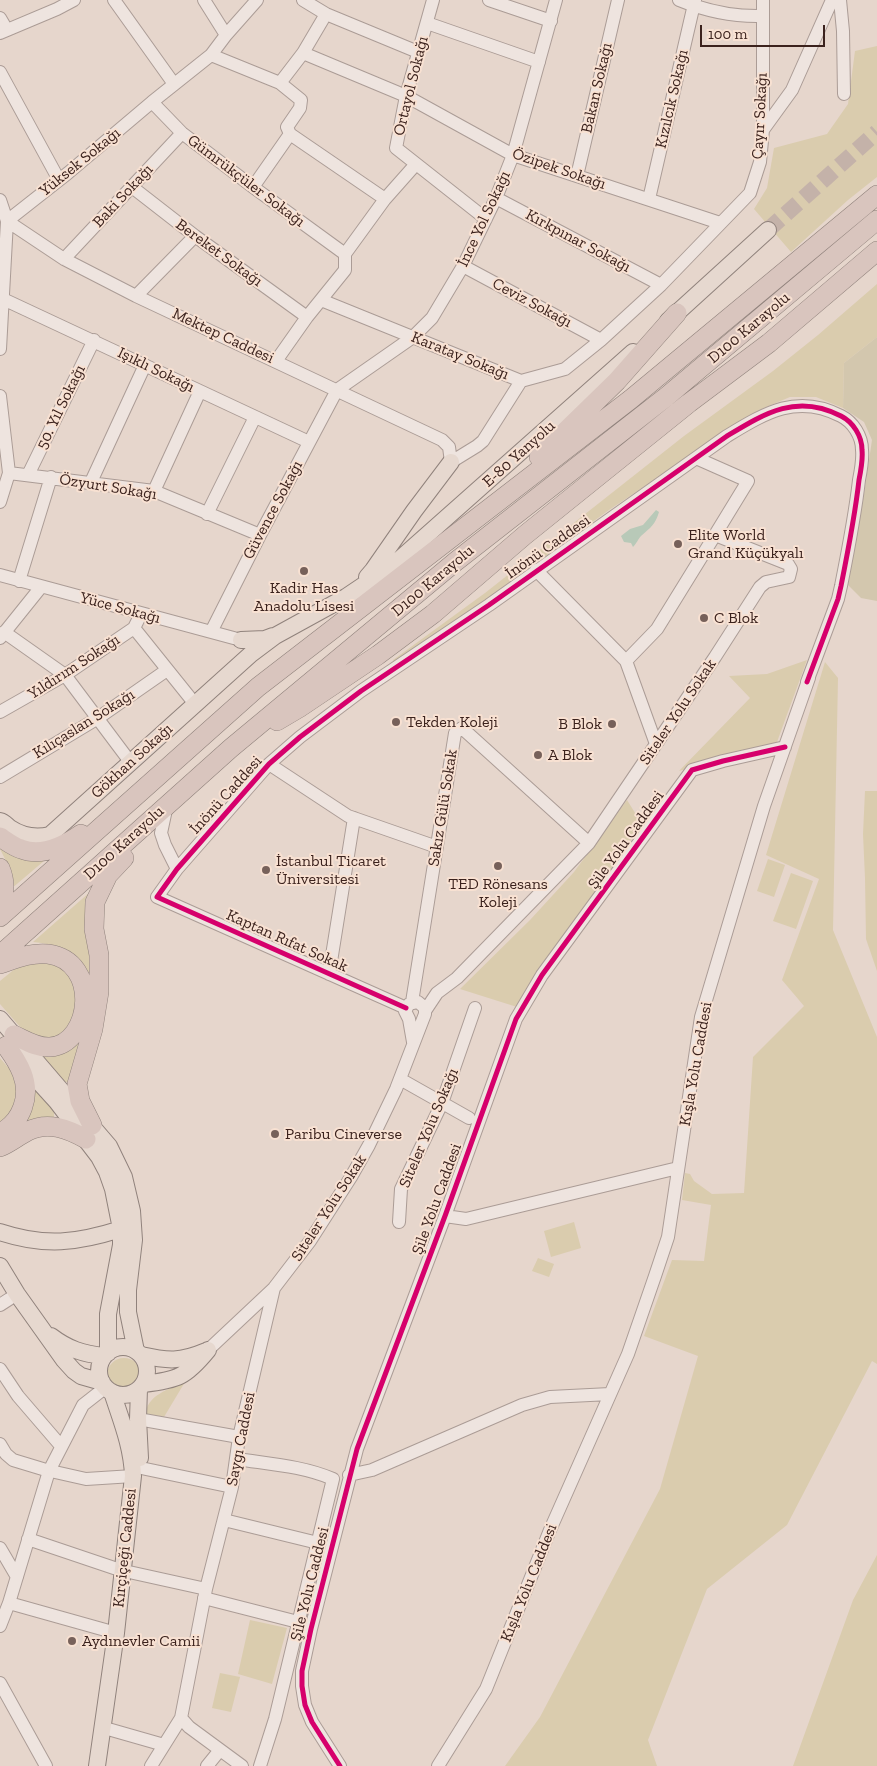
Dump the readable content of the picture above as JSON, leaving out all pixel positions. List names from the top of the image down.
{
  "streets": {
    "highway": ["D100 Karayolu"],
    "main road": ["E-80 Yanyolu", "Gökhan Sokağı", "Kırçiçeği Caddesi"],
    "street": [
      "Ortayol Sokağı",
      "Bakan Sokağı",
      "Kızılcık Sokağı",
      "Çayır Sokağı",
      "Yüksek Sokağı",
      "Özipek Sokağı",
      "Gümrükçüler Sokağı",
      "Baki Sokağı",
      "İnce Yol Sokağı",
      "Kırkpınar Sokağı",
      "Bereket Sokağı",
      "Ceviz Sokağı",
      "Mektep Caddesi",
      "Karatay Sokağı",
      "Işıklı Sokağı",
      "50. Yıl Sokağı",
      "Özyurt Sokağı",
      "Güvence Sokağı",
      "İnönü Caddesi",
      "Yüce Sokağı",
      "Yıldırım Sokağı",
      "Siteler Yolu Sokak",
      "Kılıçaslan Sokağı",
      "Sakız Gülü Sokak",
      "Şile Yolu Caddesi",
      "Kaptan Rıfat Sokak",
      "Kışla Yolu Caddesi",
      "Siteler Yolu Sokağı",
      "Saygı Caddesi"
    ]
  },
  "crossings": [
    ["Ortayol Sokağı", "Özipek Sokağı"],
    ["Ortayol Sokağı", "İnce Yol Sokağı"],
    ["Bakan Sokağı", "Özipek Sokağı"],
    ["Kızılcık Sokağı", "Özipek Sokağı"],
    ["Çayır Sokağı", "Özipek Sokağı"],
    ["Çayır Sokağı", "Kırkpınar Sokağı"],
    ["Çayır Sokağı", "Karatay Sokağı"],
    ["Yüksek Sokağı", "Gümrükçüler Sokağı"],
    ["Yüksek Sokağı", "Mektep Caddesi"],
    ["Özipek Sokağı", "İnce Yol Sokağı"],
    ["Gümrükçüler Sokağı", "Baki Sokağı"],
    ["Baki Sokağı", "Bereket Sokağı"],
    ["Baki Sokağı", "Mektep Caddesi"],
    ["İnce Yol Sokağı", "Kırkpınar Sokağı"],
    ["İnce Yol Sokağı", "Ceviz Sokağı"],
    ["İnce Yol Sokağı", "Mektep Caddesi"],
    ["İnce Yol Sokağı", "Karatay Sokağı"],
    ["İnce Yol Sokağı", "Güvence Sokağı"],
    ["Kırkpınar Sokağı", "Karatay Sokağı"],
    ["Ceviz Sokağı", "Karatay Sokağı"],
    ["Mektep Caddesi", "Güvence Sokağı"],
    ["Işıklı Sokağı", "50. Yıl Sokağı"],
    ["Işıklı Sokağı", "Güvence Sokağı"],
    ["50. Yıl Sokağı", "Özyurt Sokağı"],
    ["E-80 Yanyolu", "Gökhan Sokağı"],
    ["Özyurt Sokağı", "Güvence Sokağı"],
    ["Güvence Sokağı", "Yüce Sokağı"],
    ["İnönü Caddesi", "Kaptan Rıfat Sokak"],
    ["İnönü Caddesi", "Kışla Yolu Caddesi"],
    ["Yüce Sokağı", "Yıldırım Sokağı"],
    ["Siteler Yolu Sokak", "Sakız Gülü Sokak"],
    ["Siteler Yolu Sokak", "Kaptan Rıfat Sokak"],
    ["Siteler Yolu Sokak", "Saygı Caddesi"],
    ["Sakız Gülü Sokak", "Kaptan Rıfat Sokak"],
    ["Şile Yolu Caddesi", "Kışla Yolu Caddesi"]
  ],
  "places": [
    "Elite World Grand Küçükyalı",
    "Kadir Has Anadolu Lisesi",
    "C Blok",
    "Tekden Koleji",
    "B Blok",
    "A Blok",
    "TED Rönesans Koleji",
    "İstanbul Ticaret Üniversitesi",
    "Paribu Cineverse",
    "Aydınevler Camii"
  ],
  "scale_bar": "100 m"
}
